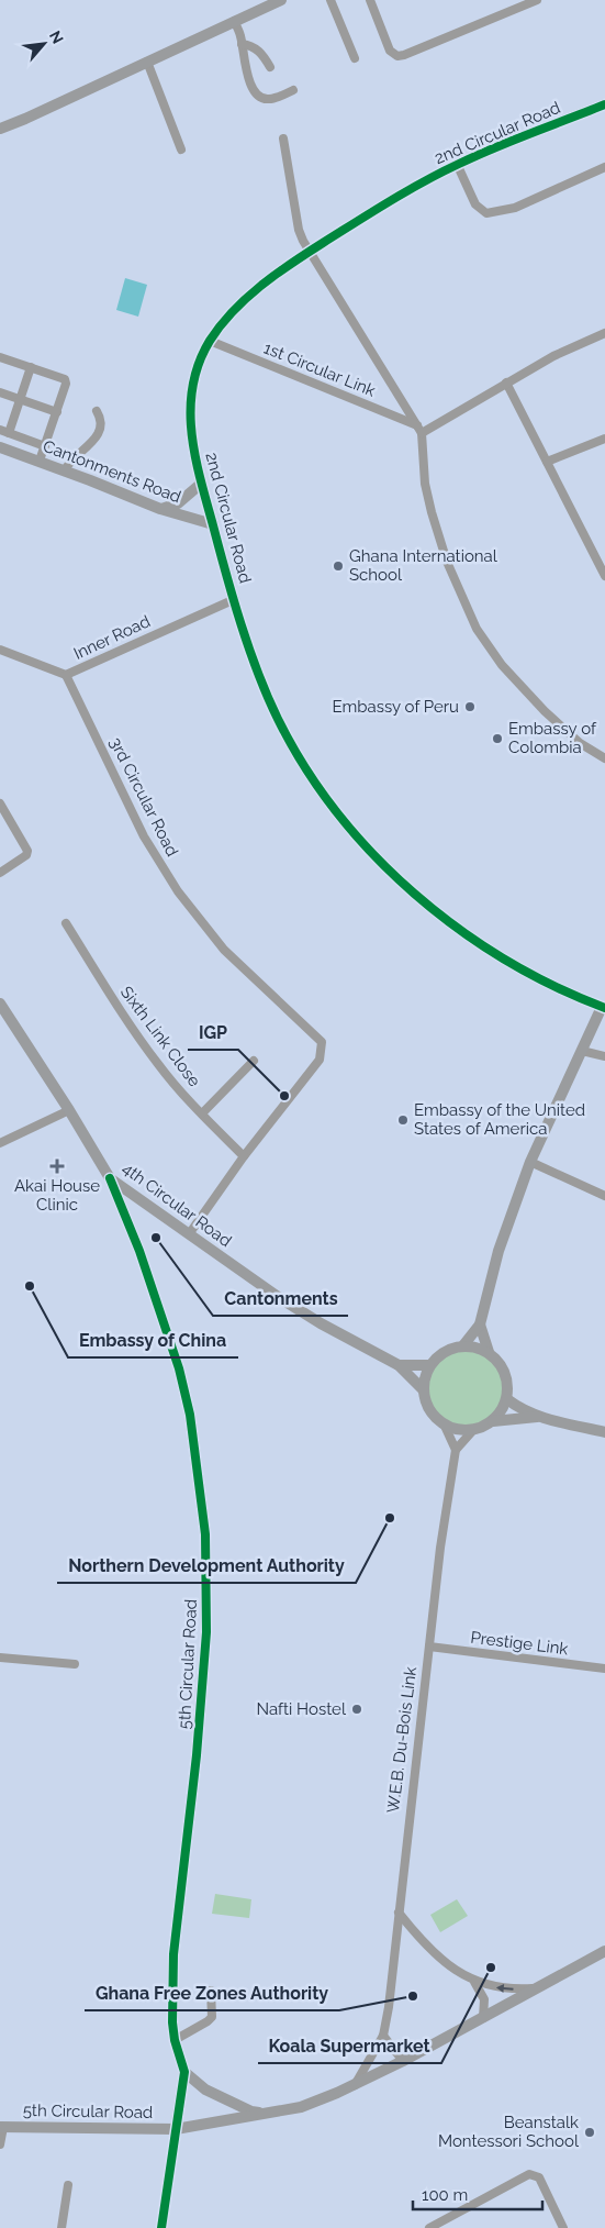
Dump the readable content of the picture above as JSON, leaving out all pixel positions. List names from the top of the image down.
{
  "streets": {
    "street": [
      "2nd Circular Road",
      "1st Circular Link",
      "Cantonments Road",
      "Inner Road",
      "3rd Circular Road",
      "Sixth Link Close",
      "4th Circular Road",
      "Prestige Link",
      "5th Circular Road",
      "W.E.B. Du-Bois Link"
    ]
  },
  "crossings": [
    ["2nd Circular Road", "1st Circular Link"],
    ["2nd Circular Road", "Cantonments Road"],
    ["2nd Circular Road", "Inner Road"],
    ["Inner Road", "3rd Circular Road"],
    ["3rd Circular Road", "Sixth Link Close"],
    ["4th Circular Road", "5th Circular Road"],
    ["Prestige Link", "W.E.B. Du-Bois Link"],
    ["5th Circular Road", "W.E.B. Du-Bois Link"]
  ],
  "places": {
    "other": [
      "Ghana International School",
      "Embassy of Peru",
      "Embassy of Colombia",
      "IGP",
      "Embassy of the United States of America",
      "Cantonments",
      "Embassy of China",
      "Northern Development Authority",
      "Nafti Hostel",
      "Koala Supermarket",
      "Ghana Free Zones Authority",
      "Beanstalk Montessori School"
    ],
    "health": ["Akai House Clinic"]
  },
  "scale_bar": "100 m",
  "north": "top right"
}
